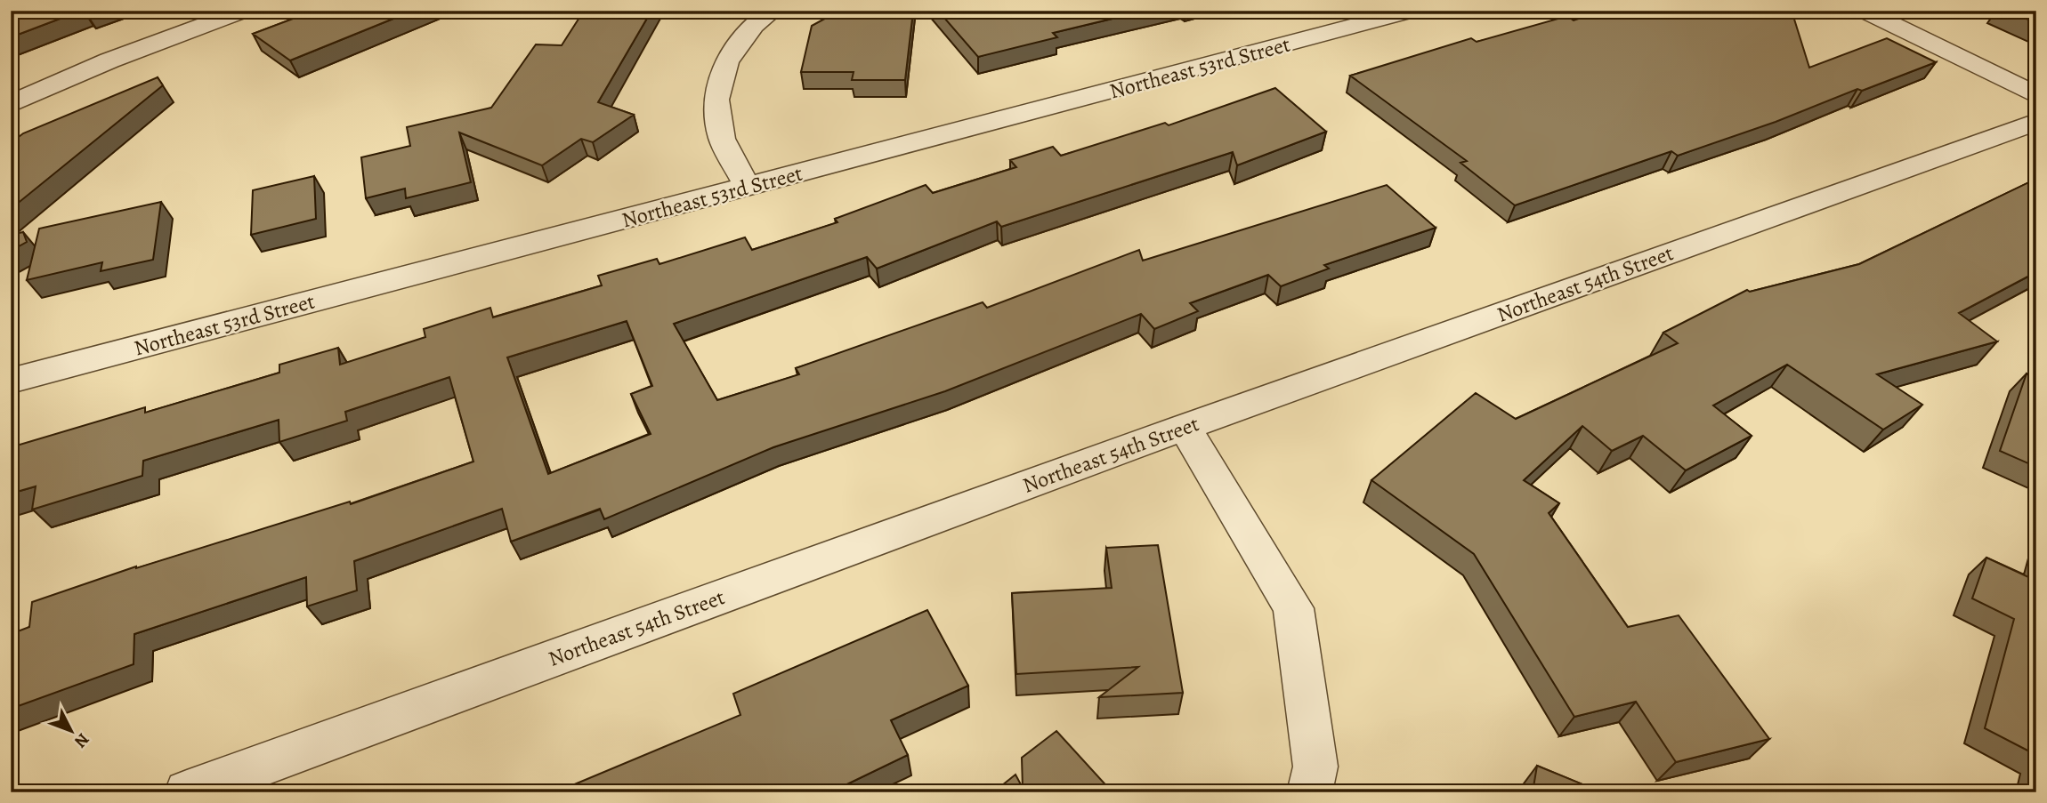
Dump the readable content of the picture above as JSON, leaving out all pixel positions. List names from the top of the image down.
{
  "streets": {
    "street": ["Northeast 53rd Street", "Northeast 54th Street"]
  },
  "north": "bottom right"
}
